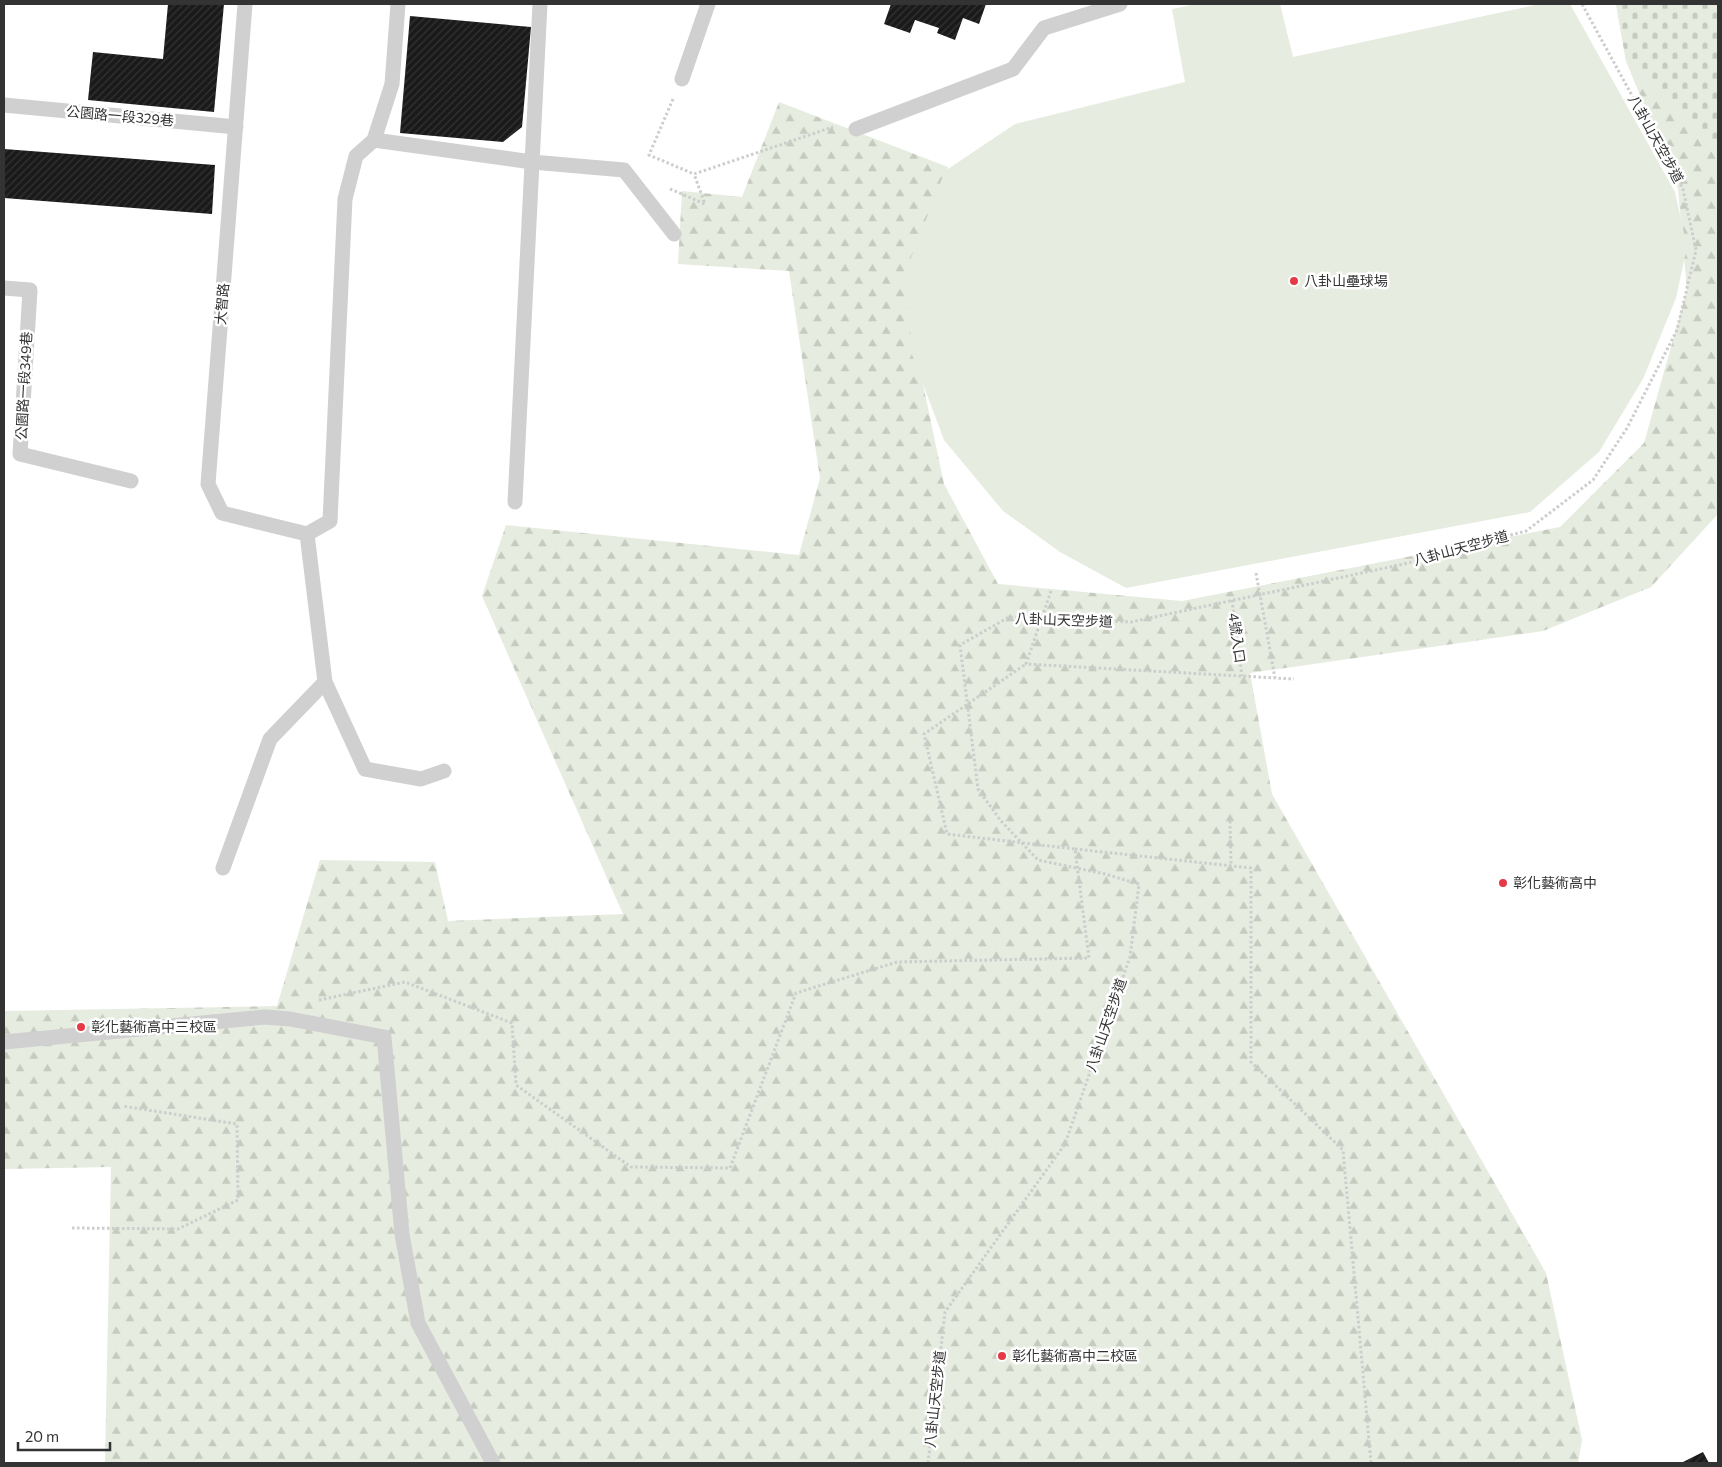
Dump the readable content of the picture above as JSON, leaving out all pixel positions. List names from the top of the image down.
{
  "streets": {
    "lane": ["公園路一段329巷", "大智路", "公園路一段349巷"],
    "path": ["八卦山天空步道", "4號入口"]
  },
  "crossings": [
    ["公園路一段329巷", "大智路"],
    ["八卦山天空步道", "4號入口"]
  ],
  "places": [
    "八卦山壘球場",
    "彰化藝術高中",
    "彰化藝術高中三校區",
    "彰化藝術高中二校區"
  ],
  "scale_bar": "20 m"
}
